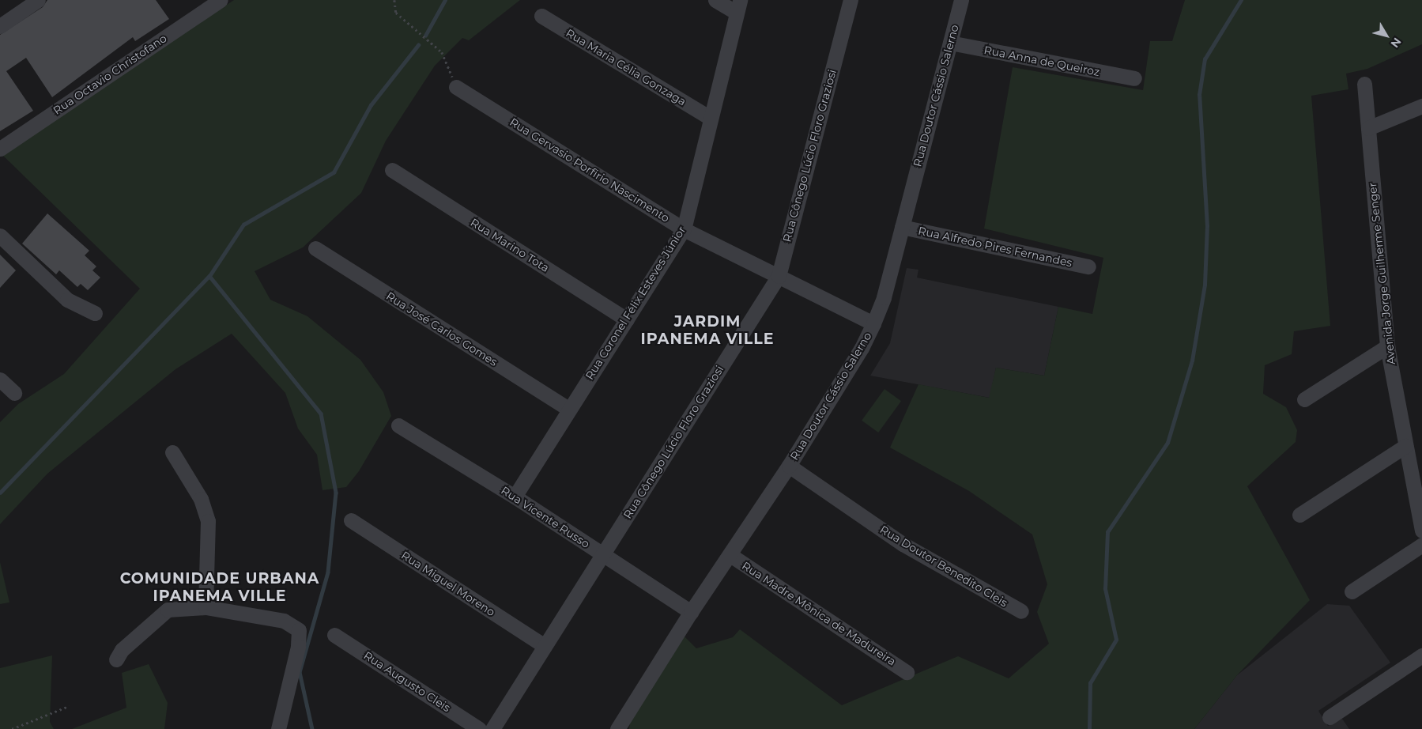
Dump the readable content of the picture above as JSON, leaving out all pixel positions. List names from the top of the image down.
{
  "streets": {
    "street": [
      "Rua Anna de Queiroz",
      "Rua Maria Célia Gonzaga",
      "Rua Octavio Christofano",
      "Rua Doutor Cássio Salerno",
      "Rua Cônego Lúcio Floro Graziosi",
      "Rua Gervasio Porfirio Nascimento",
      "Rua Marino Tota",
      "Rua Alfredo Pires Fernandes",
      "Avenida Jorge Guilherme Senger",
      "Rua Coronel Félix Esteves Júnior",
      "Rua José Carlos Gomes",
      "Rua Vicente Russo",
      "Rua Doutor Benedito Cleis",
      "Rua Miguel Moreno",
      "Rua Madre Mônica de Madureira",
      "Rua Augusto Cleis"
    ]
  },
  "crossings": [
    ["Rua Anna de Queiroz", "Rua Doutor Cássio Salerno"],
    ["Rua Maria Célia Gonzaga", "Rua Coronel Félix Esteves Júnior"],
    ["Rua Doutor Cássio Salerno", "Rua Gervasio Porfirio Nascimento"],
    ["Rua Doutor Cássio Salerno", "Rua Alfredo Pires Fernandes"],
    ["Rua Doutor Cássio Salerno", "Rua Vicente Russo"],
    ["Rua Doutor Cássio Salerno", "Rua Doutor Benedito Cleis"],
    ["Rua Doutor Cássio Salerno", "Rua Madre Mônica de Madureira"],
    ["Rua Cônego Lúcio Floro Graziosi", "Rua Gervasio Porfirio Nascimento"],
    ["Rua Cônego Lúcio Floro Graziosi", "Rua Vicente Russo"],
    ["Rua Cônego Lúcio Floro Graziosi", "Rua Miguel Moreno"],
    ["Rua Gervasio Porfirio Nascimento", "Rua Coronel Félix Esteves Júnior"],
    ["Rua Marino Tota", "Rua Coronel Félix Esteves Júnior"],
    ["Rua Coronel Félix Esteves Júnior", "Rua José Carlos Gomes"],
    ["Rua Coronel Félix Esteves Júnior", "Rua Vicente Russo"]
  ],
  "districts": ["JARDIM IPANEMA VILLE", "COMUNIDADE URBANA IPANEMA VILLE"],
  "north": "bottom right"
}
